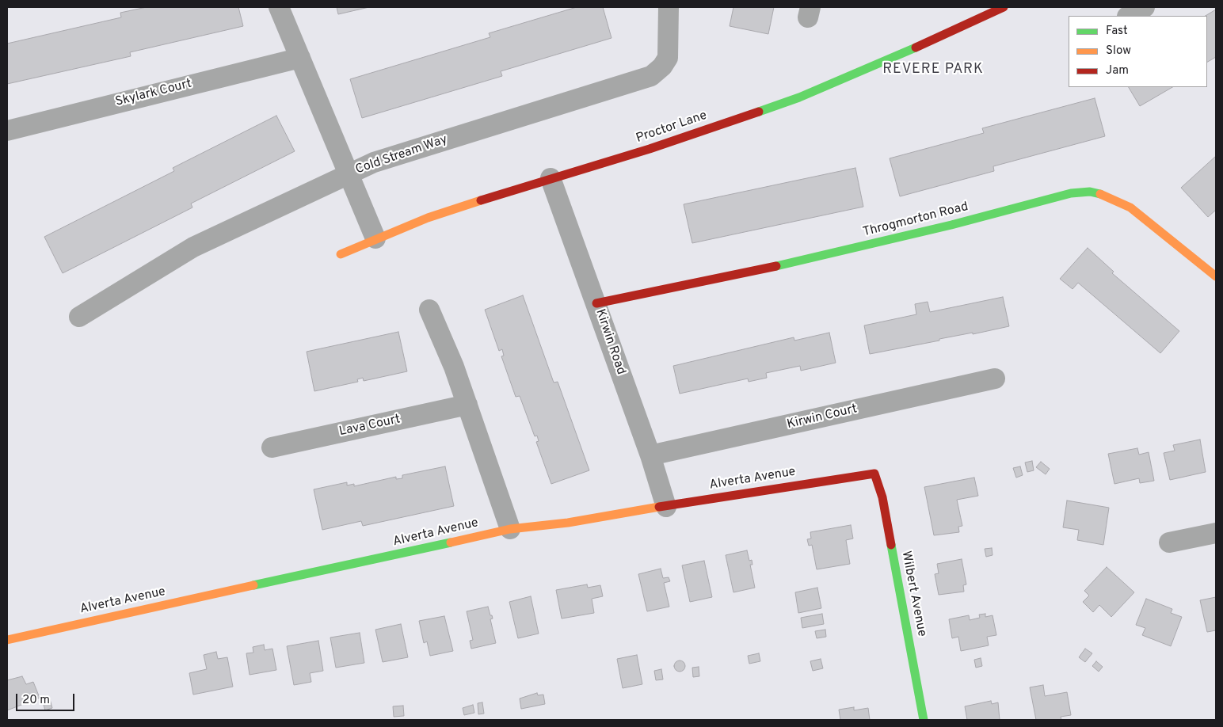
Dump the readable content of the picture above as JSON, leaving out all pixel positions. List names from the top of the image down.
{
  "streets": {
    "street": [
      "Skylark Court",
      "Proctor Lane",
      "Cold Stream Way",
      "Throgmorton Road",
      "Kirwin Road",
      "Kirwin Court",
      "Lava Court",
      "Alverta Avenue",
      "Wilbert Avenue"
    ]
  },
  "crossings": [
    ["Proctor Lane", "Kirwin Road"],
    ["Throgmorton Road", "Kirwin Road"],
    ["Kirwin Road", "Kirwin Court"],
    ["Kirwin Road", "Alverta Avenue"],
    ["Alverta Avenue", "Wilbert Avenue"]
  ],
  "districts": ["REVERE PARK"],
  "legend": ["Fast", "Slow", "Jam"],
  "scale_bar": "20 m"
}
